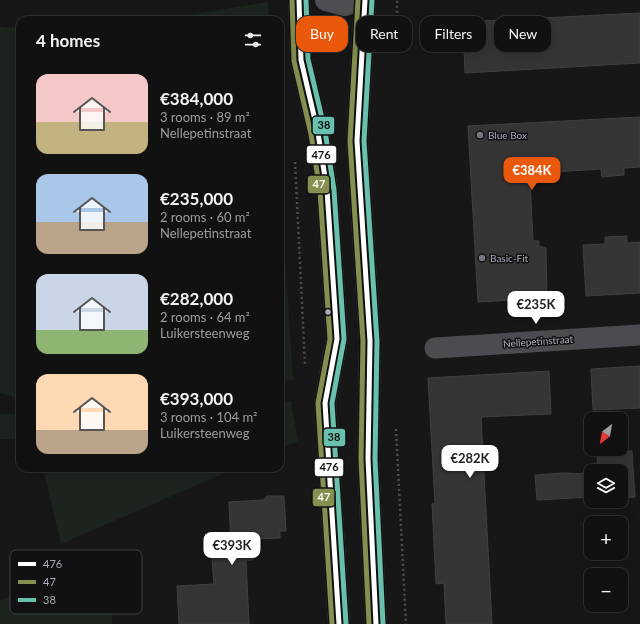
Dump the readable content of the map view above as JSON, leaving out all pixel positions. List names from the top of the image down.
{
  "streets": {
    "street": ["Nellepetinstraat"]
  },
  "places": ["Blue Box", "Basic-Fit"],
  "lines": ["transit line 476", "transit line 47", "transit line 38"],
  "legend": ["476", "47", "38"],
  "north": "bottom left",
  "page": {
    "chip": [
      "Buy",
      "Rent",
      "Filters",
      "New"
    ],
    "heading": "4 homes",
    "list": [
      {
        "name": "€384,000",
        "note": "3 rooms · 89 m² · Nellepetinstraat"
      },
      {
        "name": "€235,000",
        "note": "2 rooms · 60 m² · Nellepetinstraat"
      },
      {
        "name": "€282,000",
        "note": "2 rooms · 64 m² · Luikersteenweg"
      },
      {
        "name": "€393,000",
        "note": "3 rooms · 104 m² · Luikersteenweg"
      }
    ],
    "price": [
      "€384K",
      "€235K",
      "€282K",
      "€393K"
    ],
    "map_buttons": ["+", "−"]
  }
}
